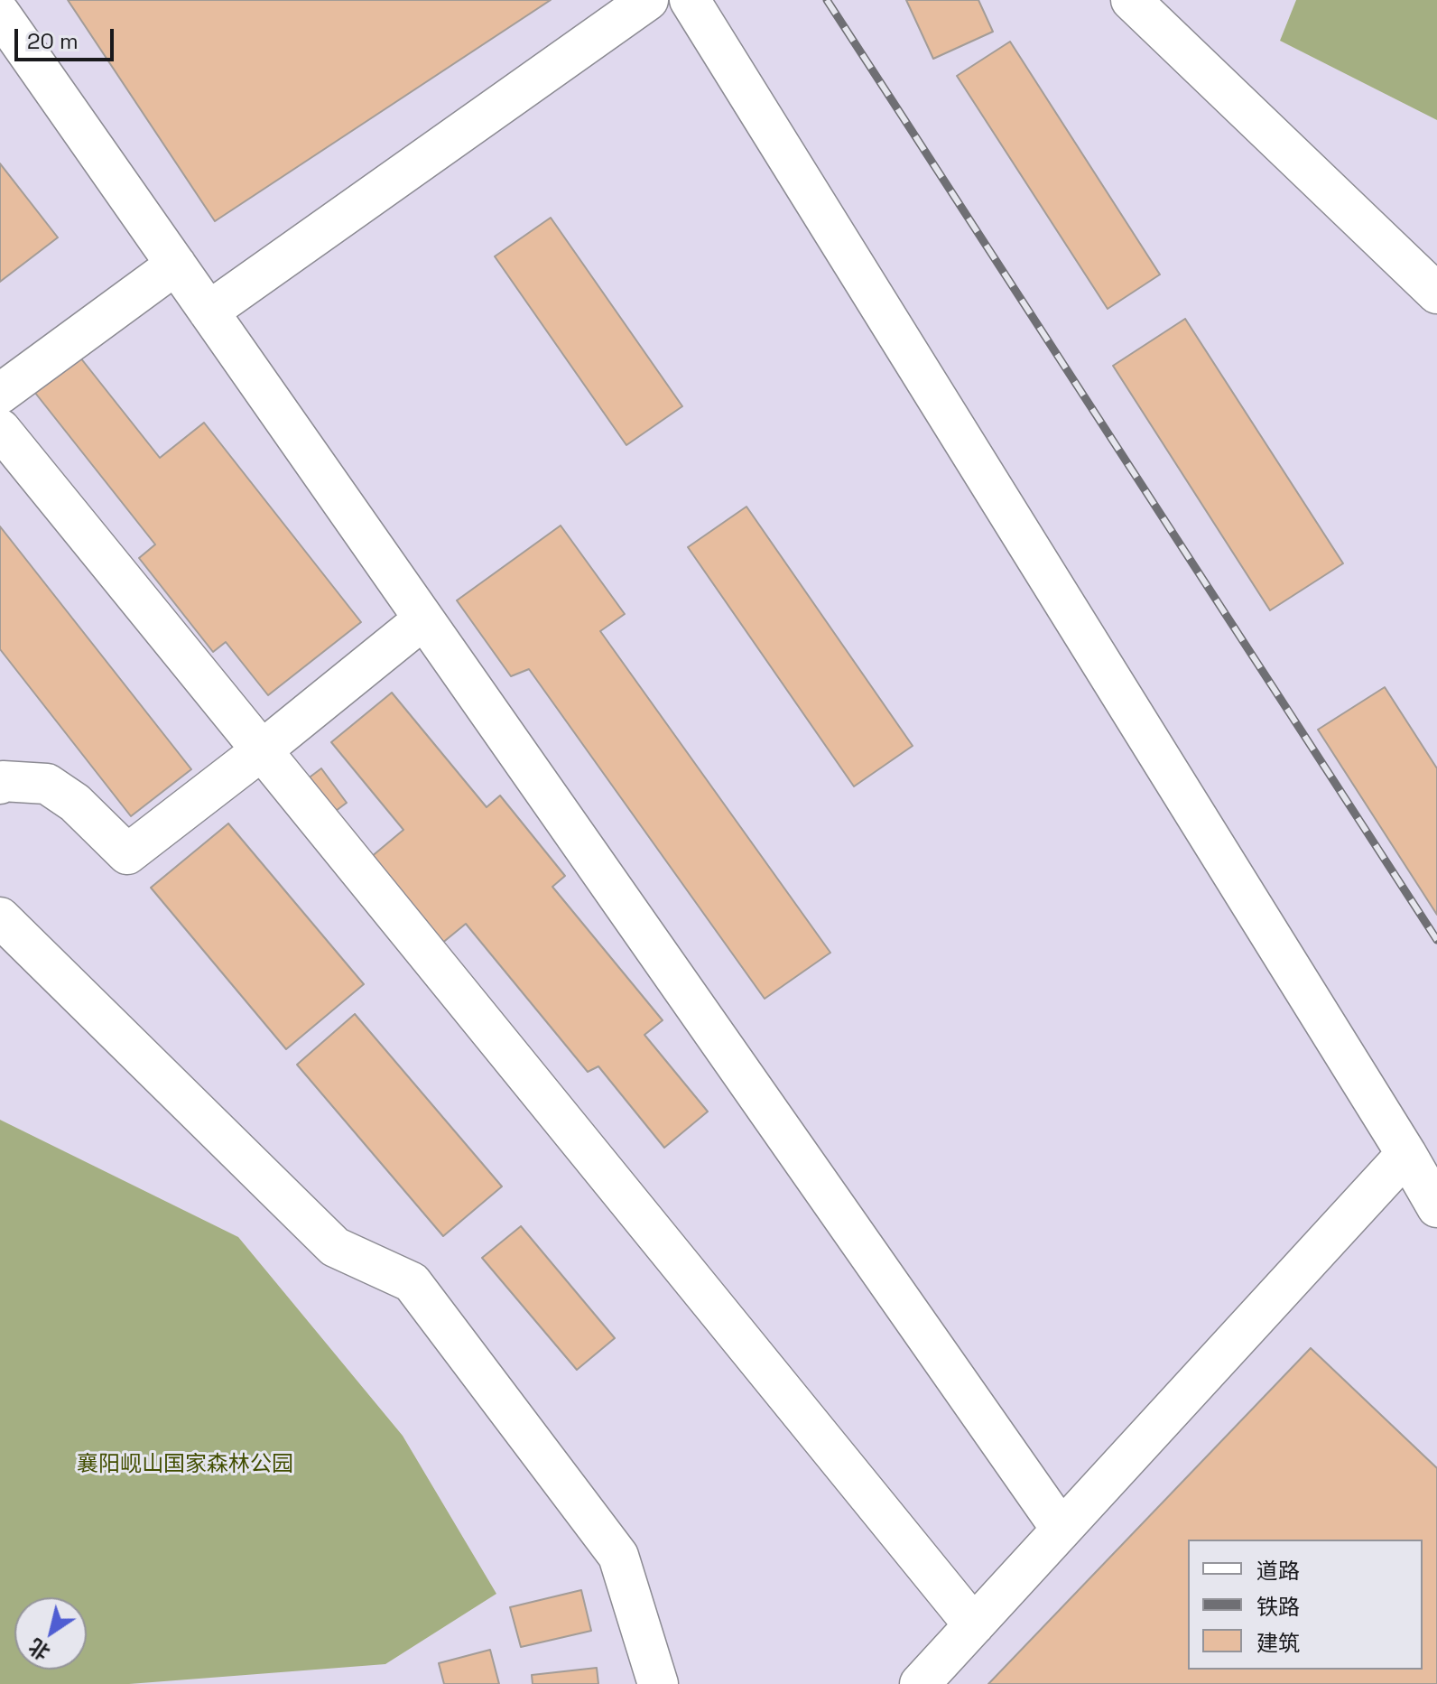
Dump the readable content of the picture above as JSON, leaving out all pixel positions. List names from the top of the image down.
{
  "parks": ["襄阳岘山国家森林公园"],
  "legend": ["道路", "铁路", "建筑"],
  "scale_bar": "20 m",
  "north": "bottom left"
}
